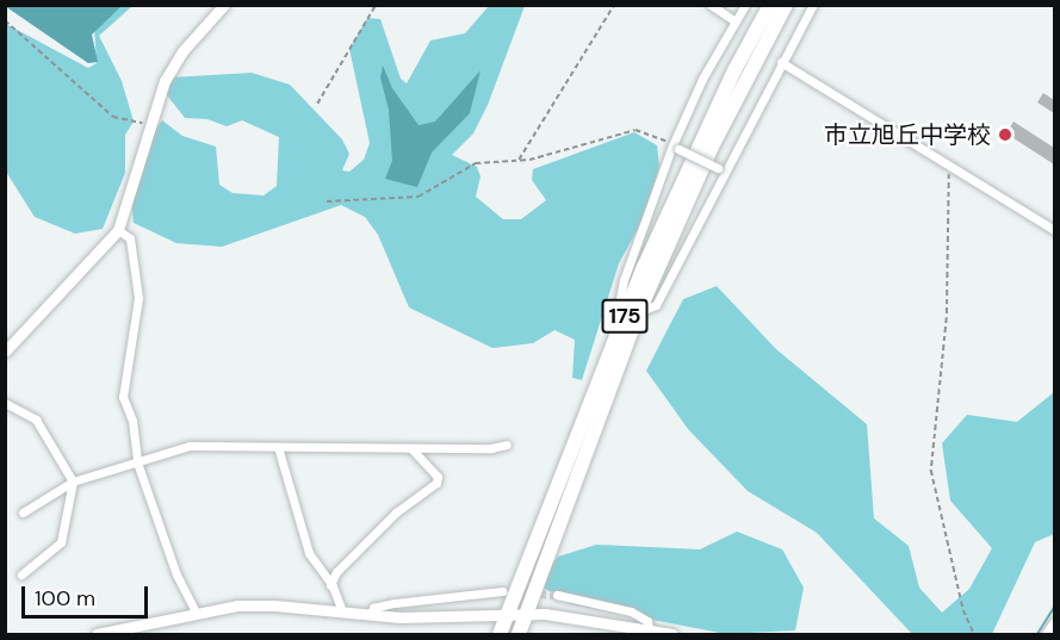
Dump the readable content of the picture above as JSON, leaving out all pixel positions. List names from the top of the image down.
{
  "streets": {
    "highway": ["175"]
  },
  "places": ["市立旭丘中学校"],
  "scale_bar": "100 m"
}
